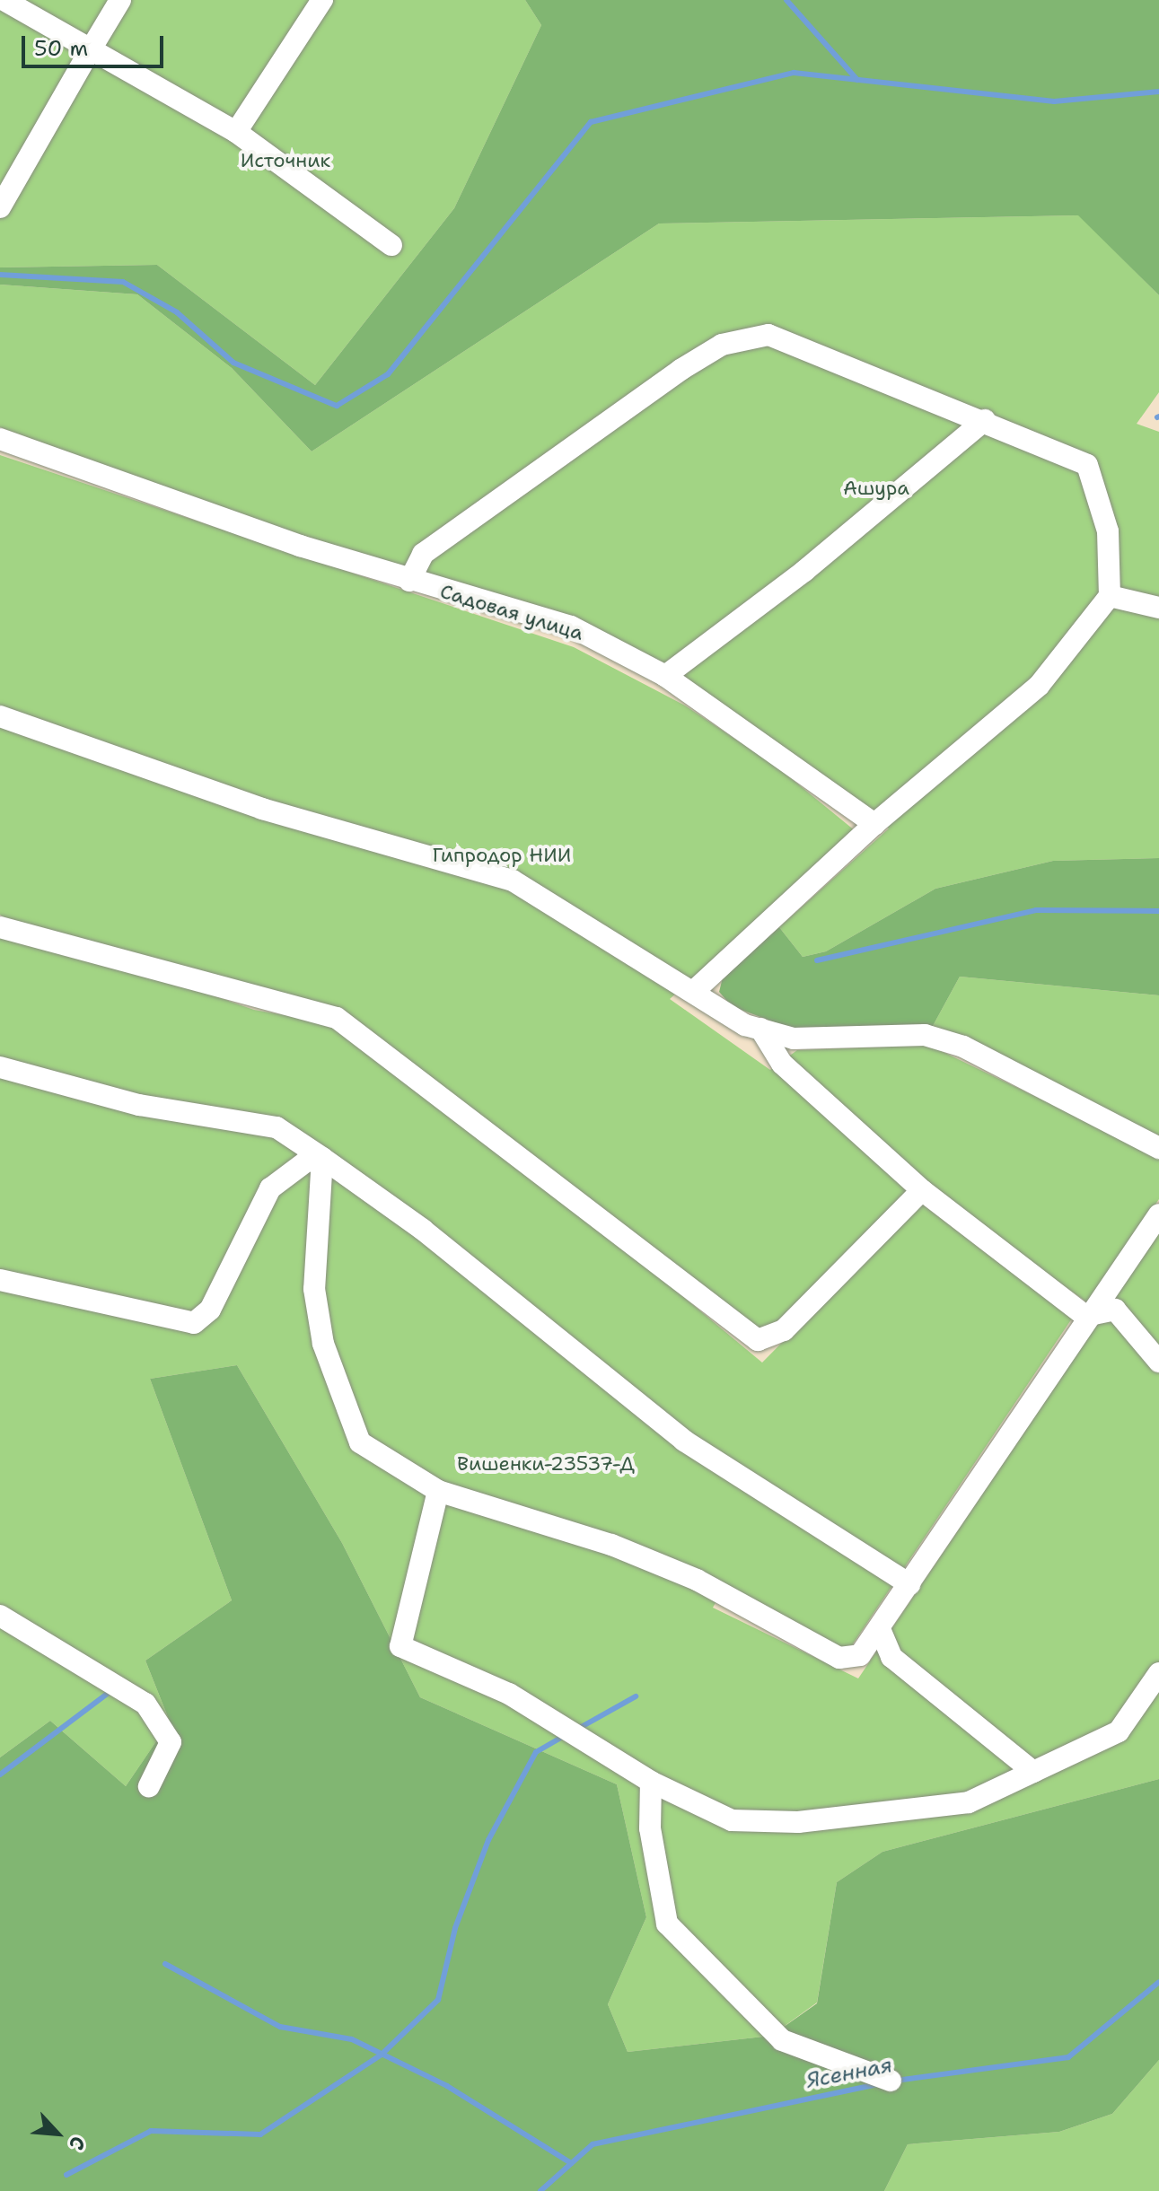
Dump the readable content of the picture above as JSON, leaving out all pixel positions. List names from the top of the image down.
{
  "streets": {
    "street": ["Садовая улица"]
  },
  "water": ["Ясенная"],
  "parks": [
    "Источник",
    "Ашура",
    "Гипродор НИИ",
    "Вишенки-23537-Д"
  ],
  "scale_bar": "50 m",
  "north": "bottom right"
}
